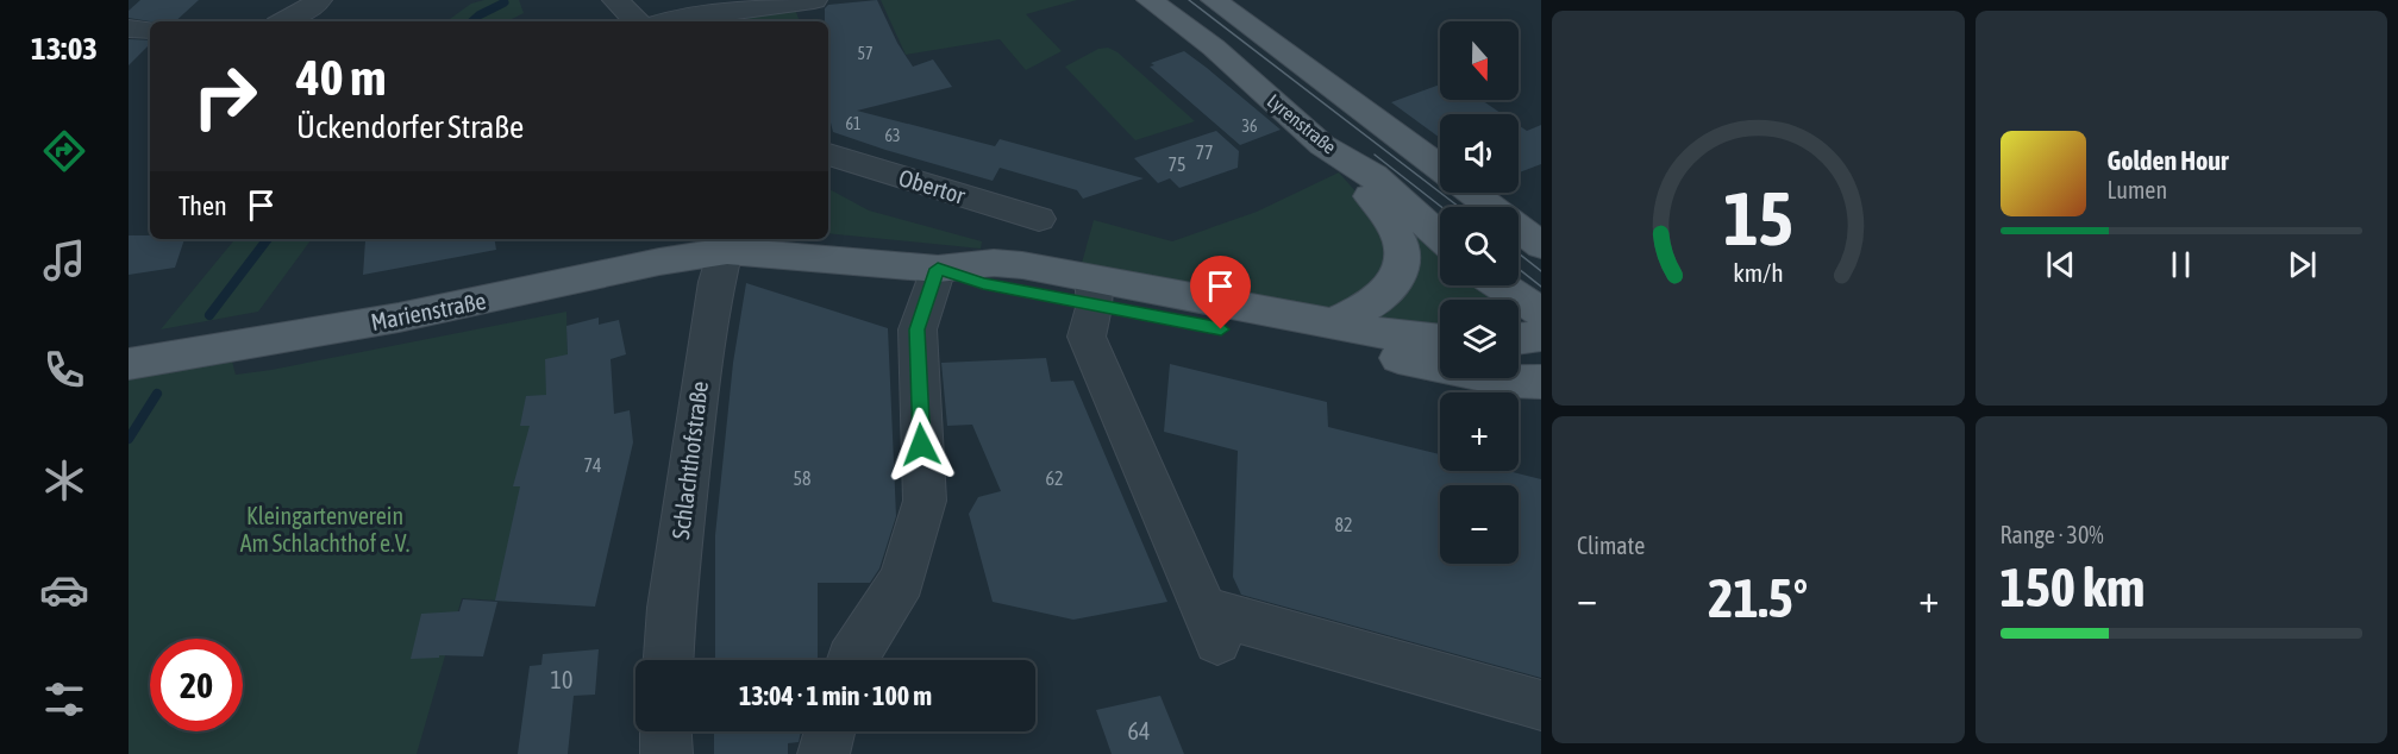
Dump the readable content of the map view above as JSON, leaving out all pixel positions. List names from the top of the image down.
{
  "streets": {
    "main road": ["Lyrenstraße", "Marienstraße"],
    "street": ["Obertor", "Schlachthofstraße"]
  },
  "crossings": [
    ["Marienstraße", "Schlachthofstraße"]
  ],
  "parks": ["Kleingartenverein Am Schlachthof e.V."],
  "house_numbers": [
    "57",
    "61",
    "36",
    "63",
    "77",
    "75",
    "74",
    "58",
    "62",
    "82",
    "10",
    "64"
  ],
  "north": "bottom",
  "page": {
    "tabs": "13:03",
    "map_buttons": ["+", "−"],
    "turn": ["40 m", "Ückendorfer Straße"],
    "song": ["Golden Hour", "Lumen"],
    "then": "Then",
    "tile": [
      "Climate",
      ["Range · 30%", "150 km"]
    ],
    "heat": ["−", "21.5°", "+"],
    "limit": "20",
    "trip": "13:04 · 1 min · 100 m",
    "gauge": ["15", "km/h"]
  }
}
